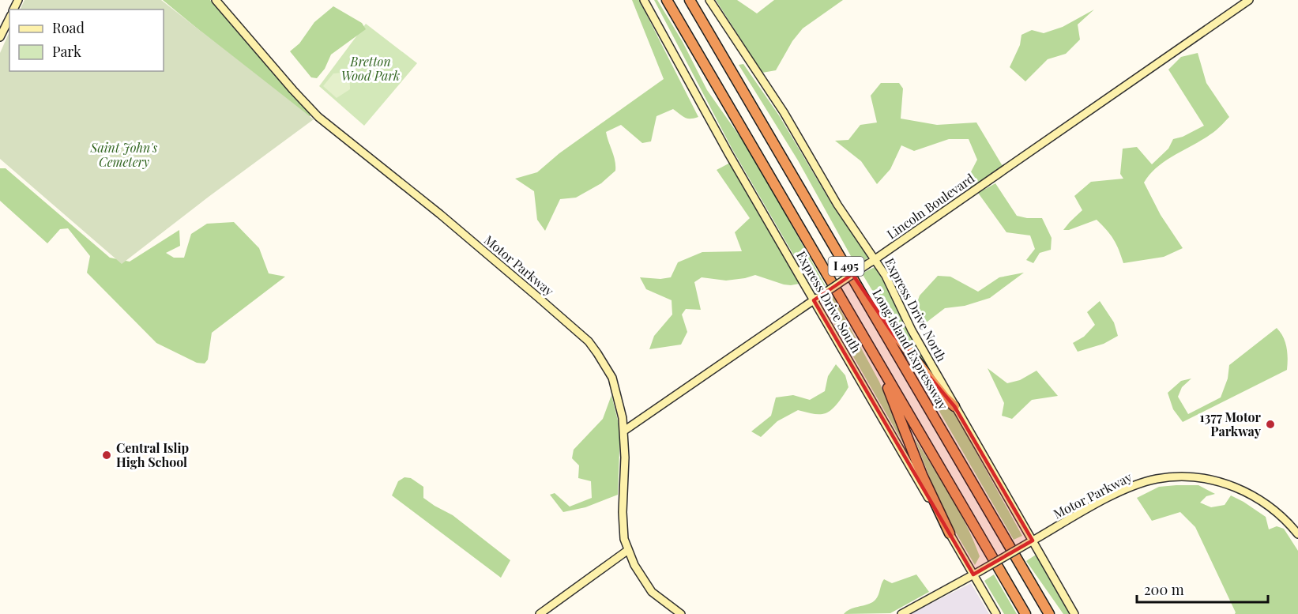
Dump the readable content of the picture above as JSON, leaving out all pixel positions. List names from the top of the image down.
{
  "streets": {
    "highway": ["I 495", "Long Island Expressway"],
    "main road": [
      "Lincoln Boulevard",
      "Motor Parkway",
      "Express Drive South",
      "Express Drive North"
    ]
  },
  "crossings": [
    ["Lincoln Boulevard", "Motor Parkway"],
    ["Lincoln Boulevard", "Express Drive South"],
    ["Lincoln Boulevard", "Express Drive North"],
    ["Motor Parkway", "Express Drive South"],
    ["Motor Parkway", "Express Drive North"]
  ],
  "parks": ["Bretton Wood Park", "Saint John's Cemetery"],
  "places": ["1377 Motor Parkway", "Central Islip High School"],
  "legend": ["Road", "Park"],
  "scale_bar": "200 m"
}
